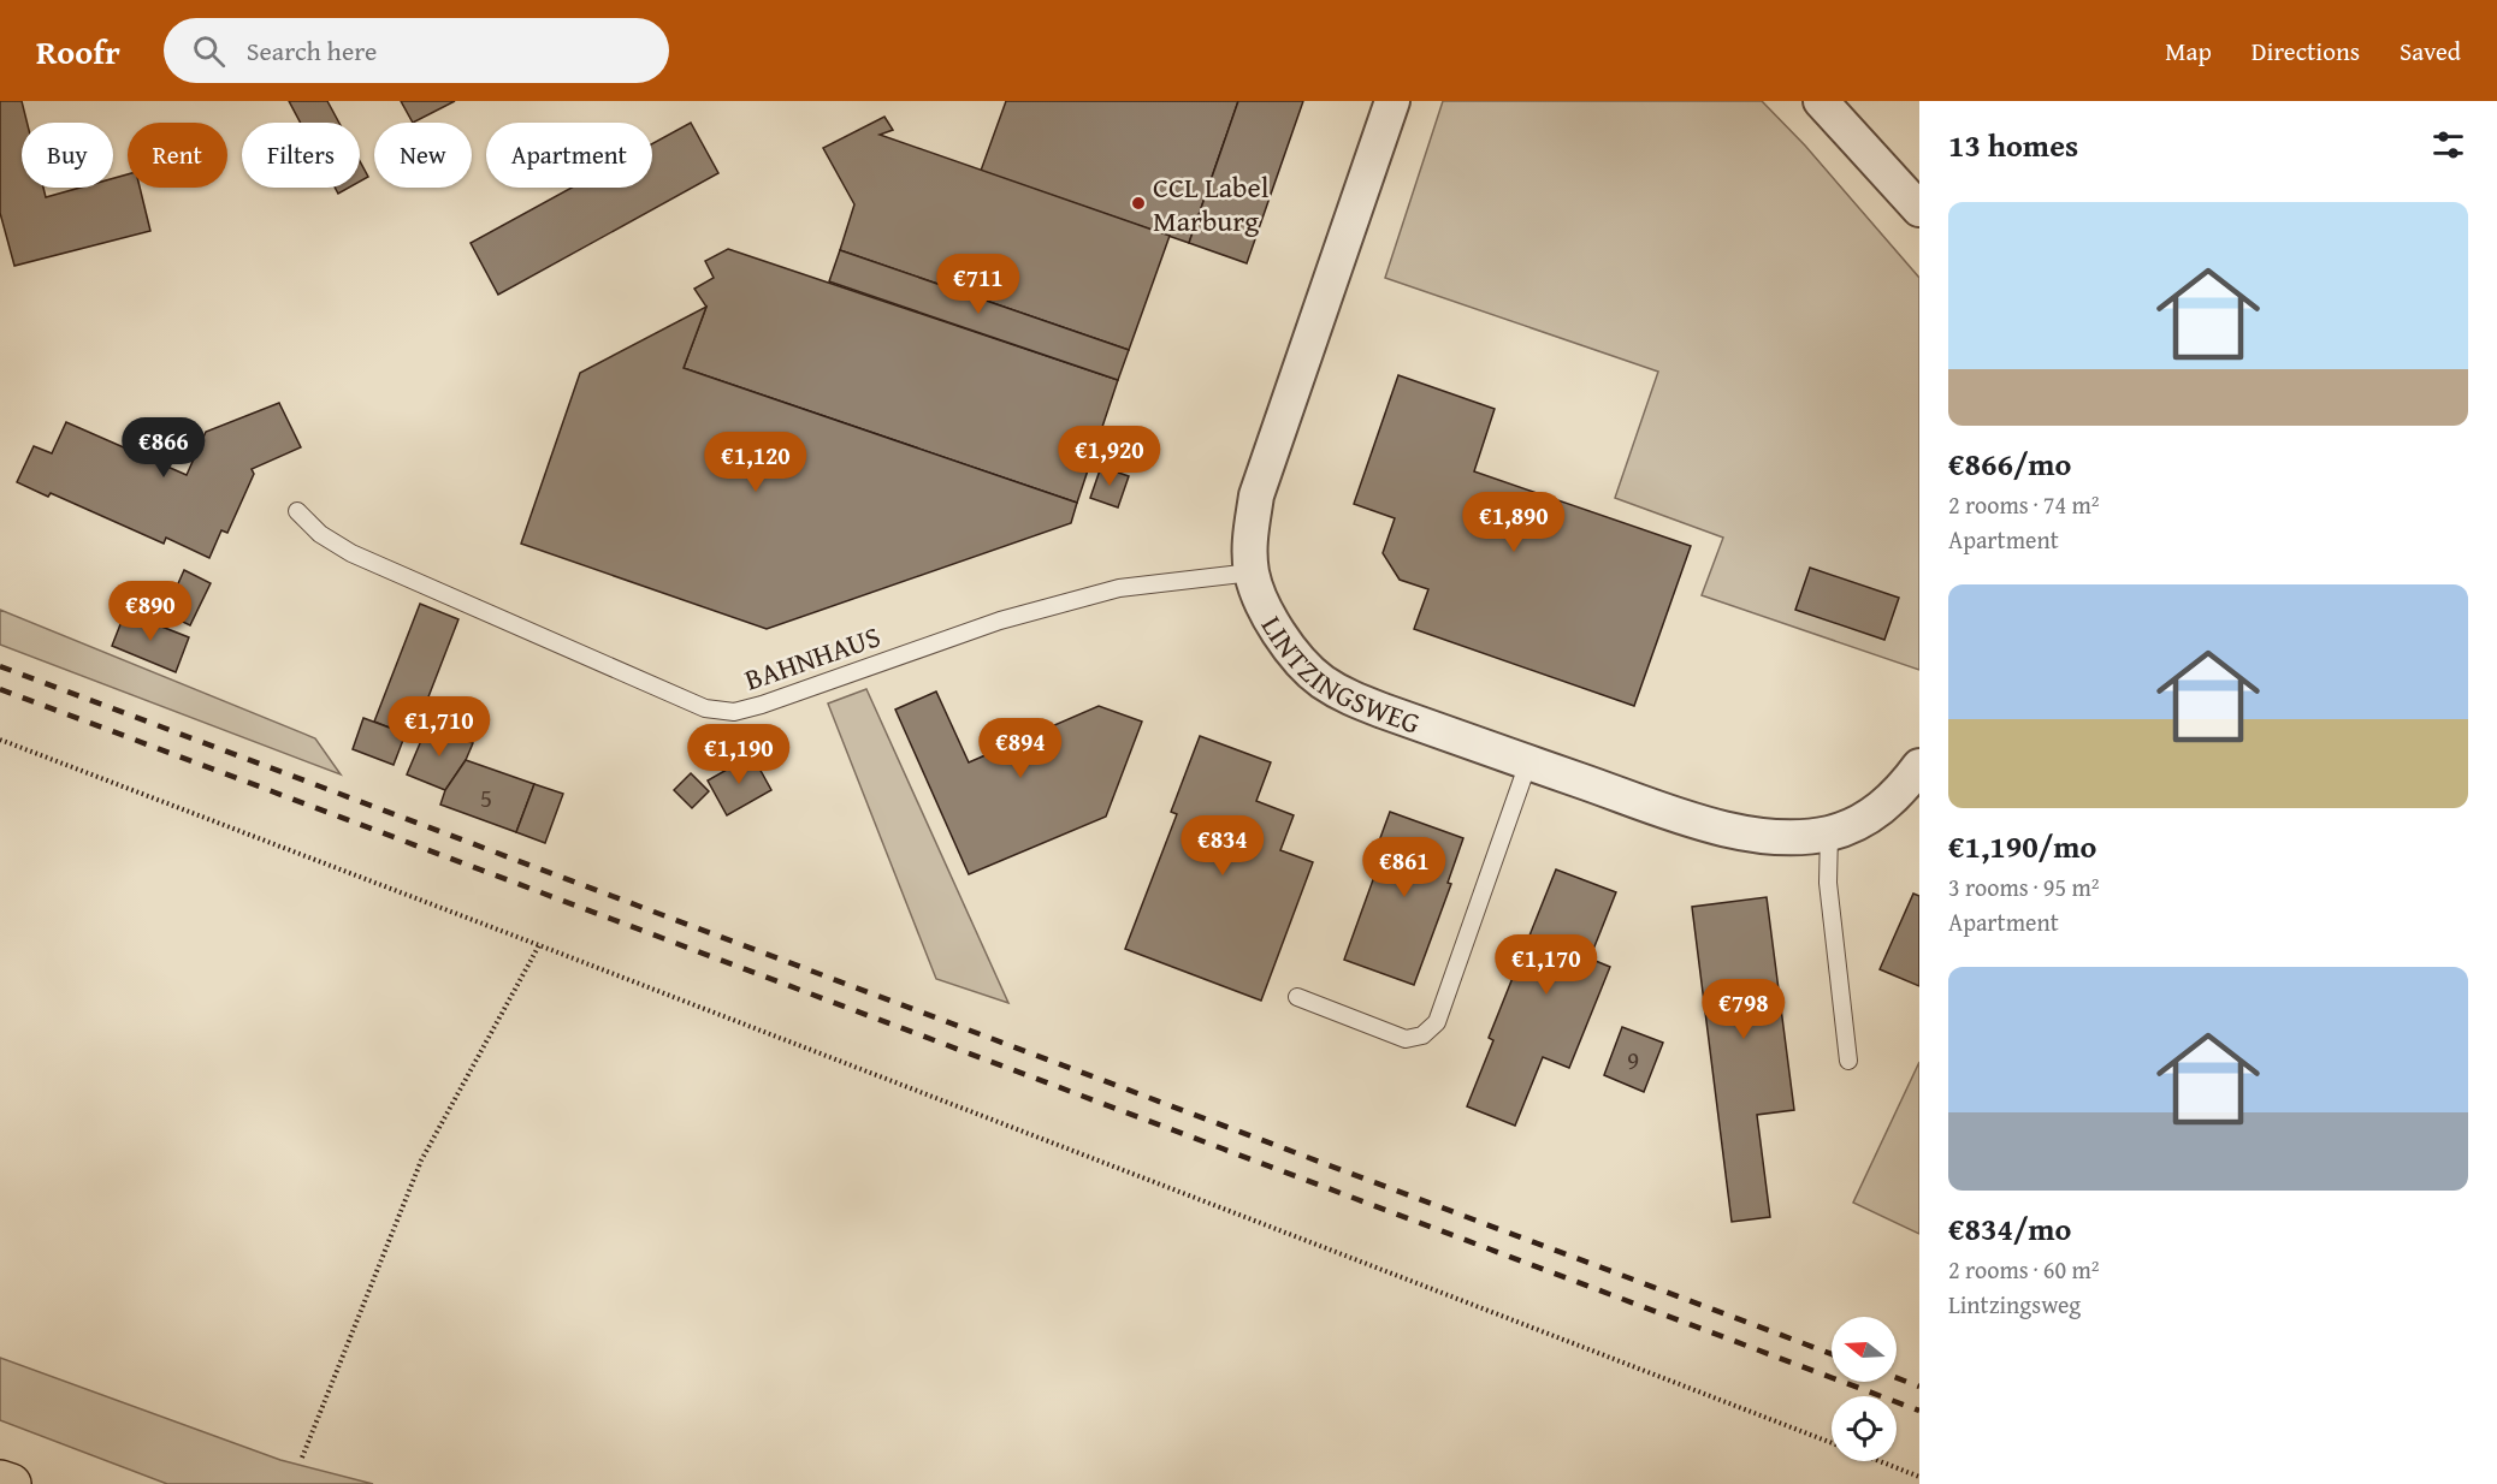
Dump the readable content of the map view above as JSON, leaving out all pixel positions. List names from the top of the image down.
{
  "streets": {
    "street": ["LINTZINGSWEG"],
    "lane": ["BAHNHAUS"]
  },
  "crossings": [
    ["BAHNHAUS", "LINTZINGSWEG"]
  ],
  "places": ["CCL Label Marburg"],
  "house_numbers": ["5", "9"],
  "north": "left",
  "page": {
    "header": "Roofr",
    "search": "Search here",
    "nav": ["Map", "Directions", "Saved"],
    "heading": "13 homes",
    "chip": [
      "Buy",
      "Rent",
      "Filters",
      "New",
      "Apartment"
    ],
    "list": [
      {
        "name": "€866/mo",
        "note": "2 rooms · 74 m² · Apartment"
      },
      {
        "name": "€1,190/mo",
        "note": "3 rooms · 95 m² · Apartment"
      },
      {
        "name": "€834/mo",
        "note": "2 rooms · 60 m² · Lintzingsweg"
      }
    ],
    "price": [
      "€711",
      "€866",
      "€1,920",
      "€1,120",
      "€1,890",
      "€890",
      "€1,710",
      "€894",
      "€1,190",
      "€834",
      "€861",
      "€1,170",
      "€798"
    ]
  }
}
